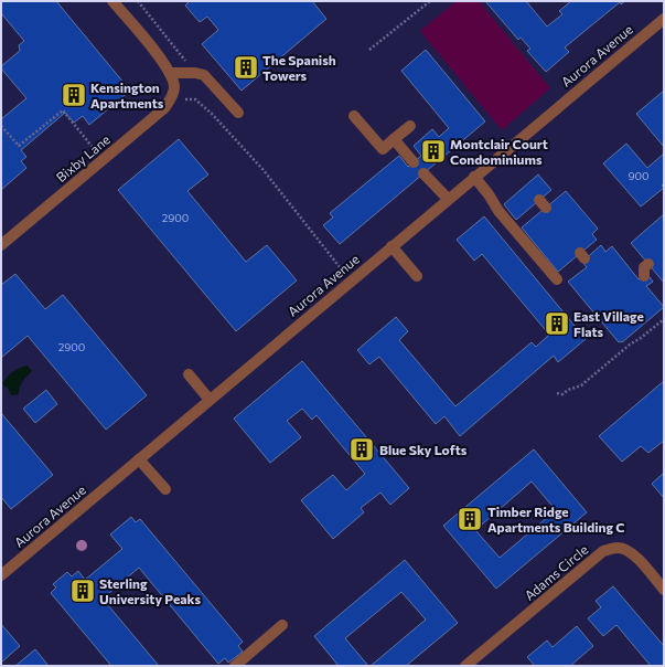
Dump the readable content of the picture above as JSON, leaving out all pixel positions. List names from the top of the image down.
{
  "streets": {
    "street": ["Aurora Avenue", "Bixby Lane", "Adams Circle"]
  },
  "places": {
    "building": [
      "The Spanish Towers",
      "Kensington Apartments",
      "Montclair Court Condominiums",
      "East Village Flats",
      "Blue Sky Lofts",
      "Timber Ridge Apartments Building C",
      "Sterling University Peaks"
    ]
  },
  "house_numbers": ["900", "2900", "2900"]
}
